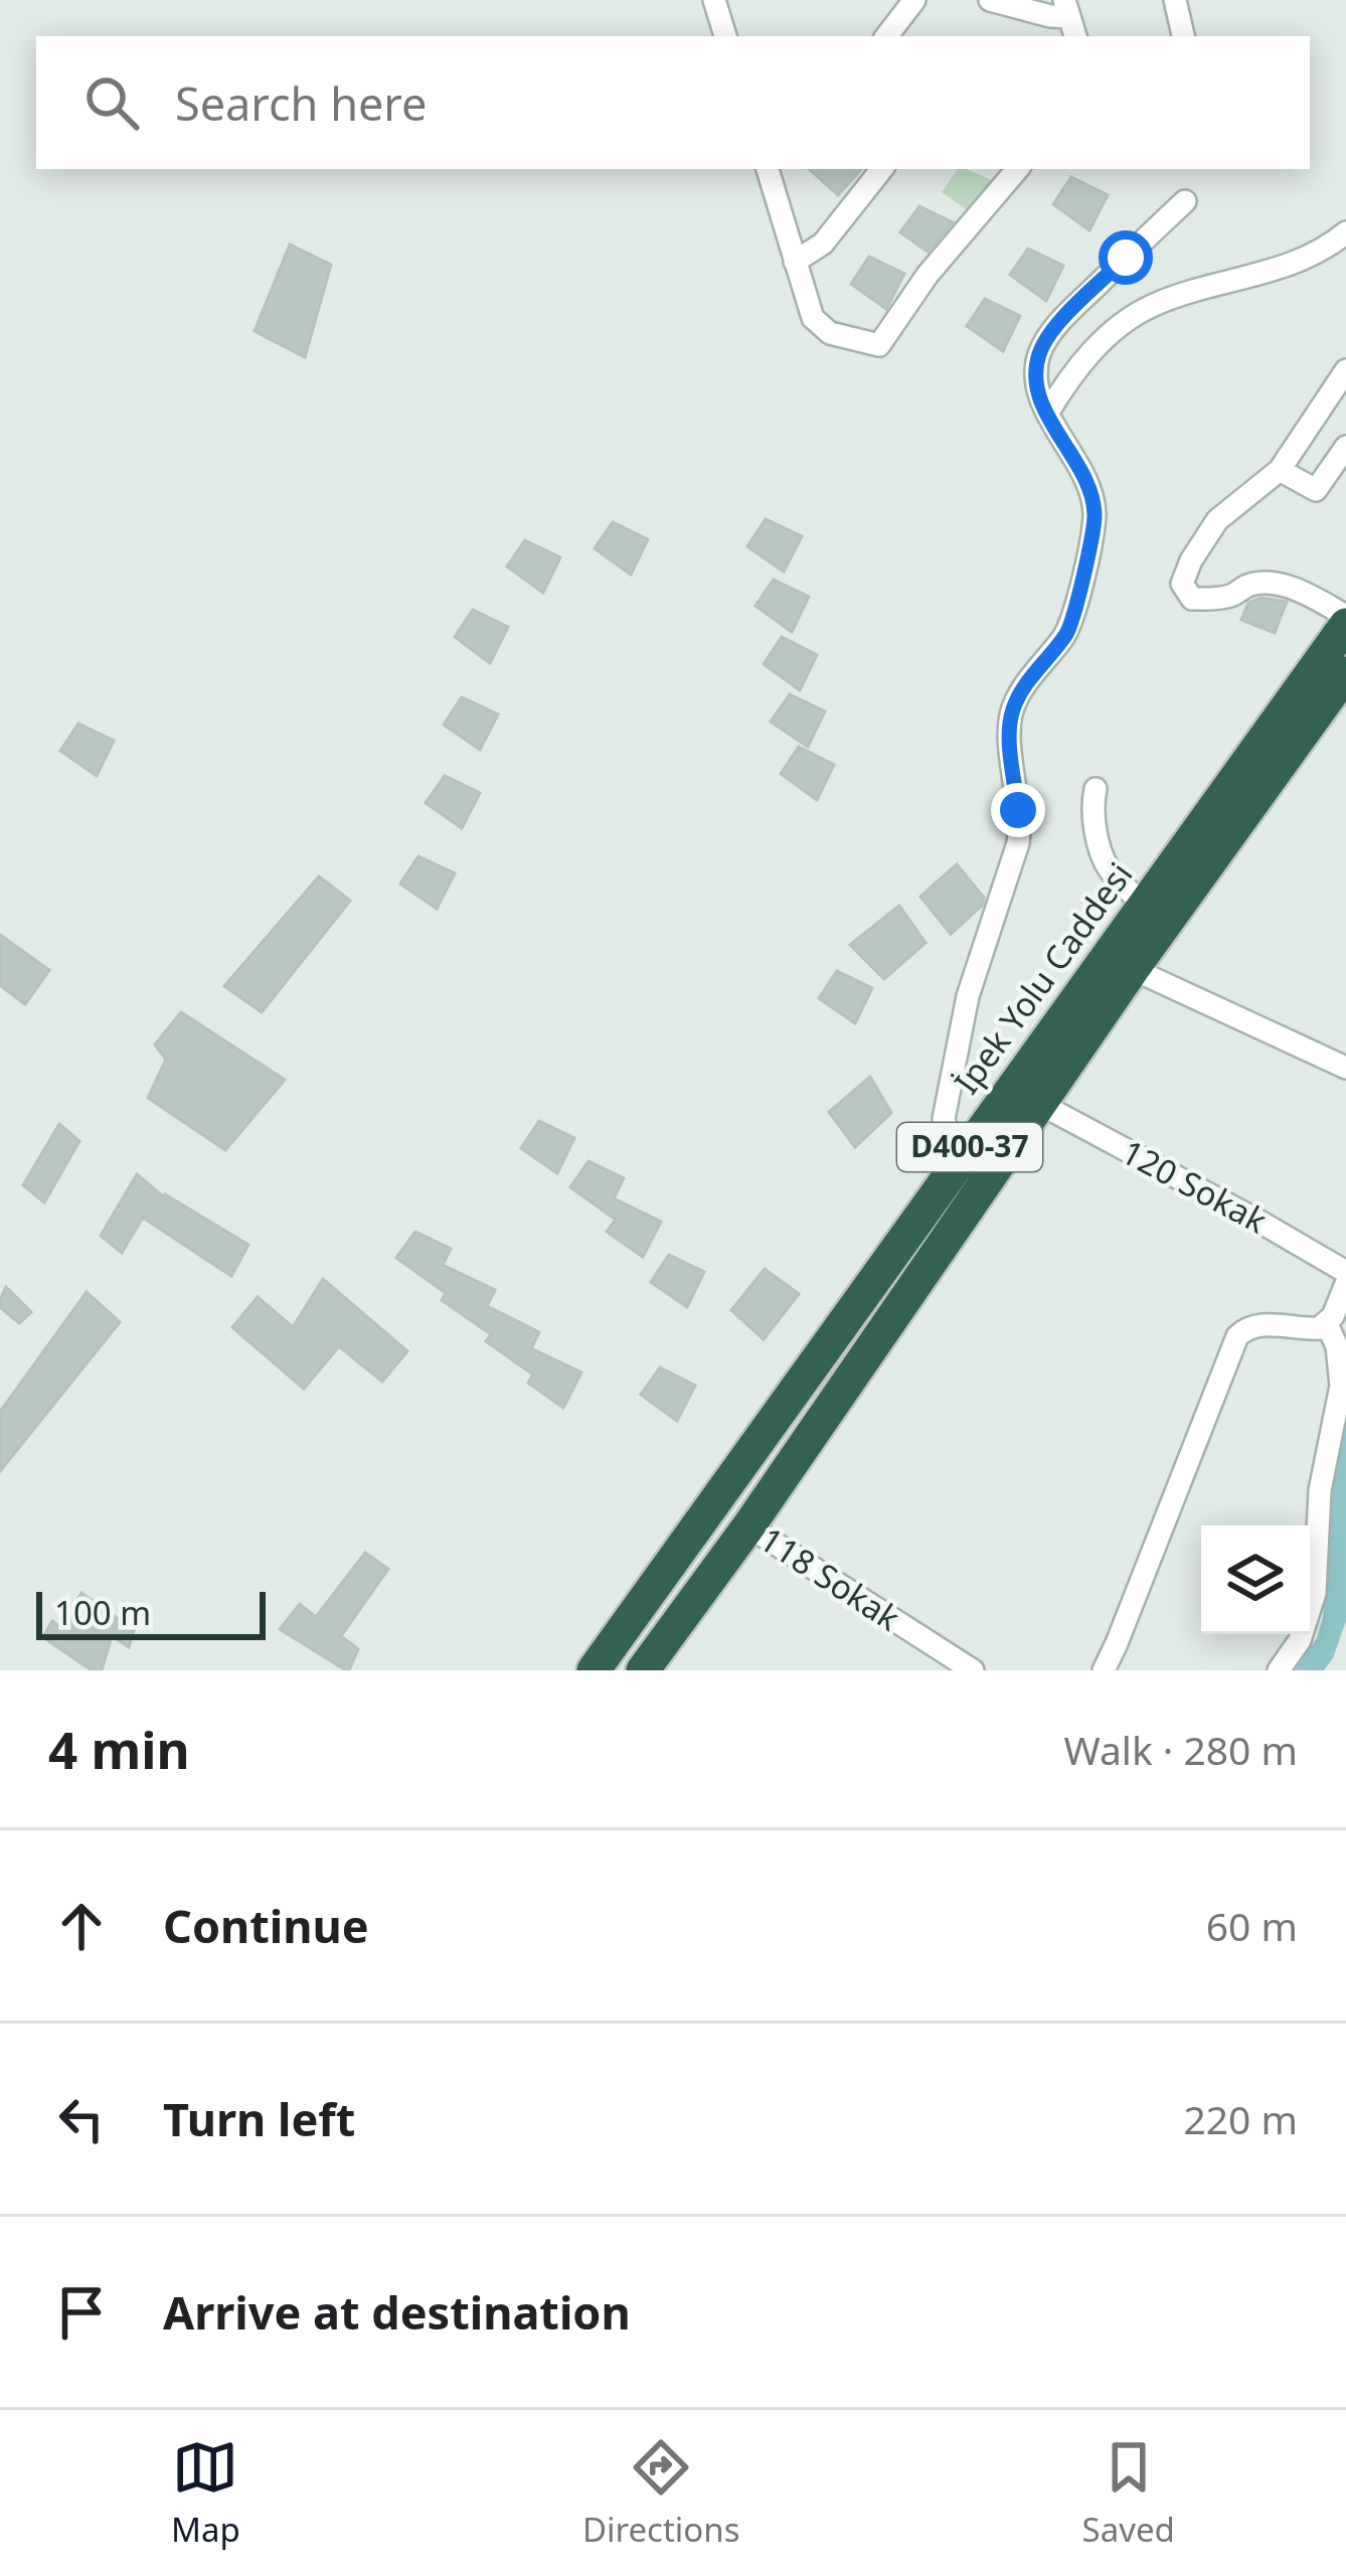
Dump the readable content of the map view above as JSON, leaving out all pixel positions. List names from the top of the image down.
{
  "streets": {
    "highway": ["İpek Yolu Caddesi", "D400-37"],
    "street": ["120 Sokak", "118 Sokak"]
  },
  "crossings": [
    ["İpek Yolu Caddesi", "120 Sokak"],
    ["İpek Yolu Caddesi", "118 Sokak"]
  ],
  "scale_bar": "100 m",
  "page": {
    "search": "Search here",
    "scale": "100 m",
    "heading": ["4 min", "Walk · 280 m"],
    "list": [
      ["Continue", "60 m"],
      ["Turn left", "220 m"],
      "Arrive at destination"
    ],
    "nav": ["Map", "Directions", "Saved"]
  }
}
